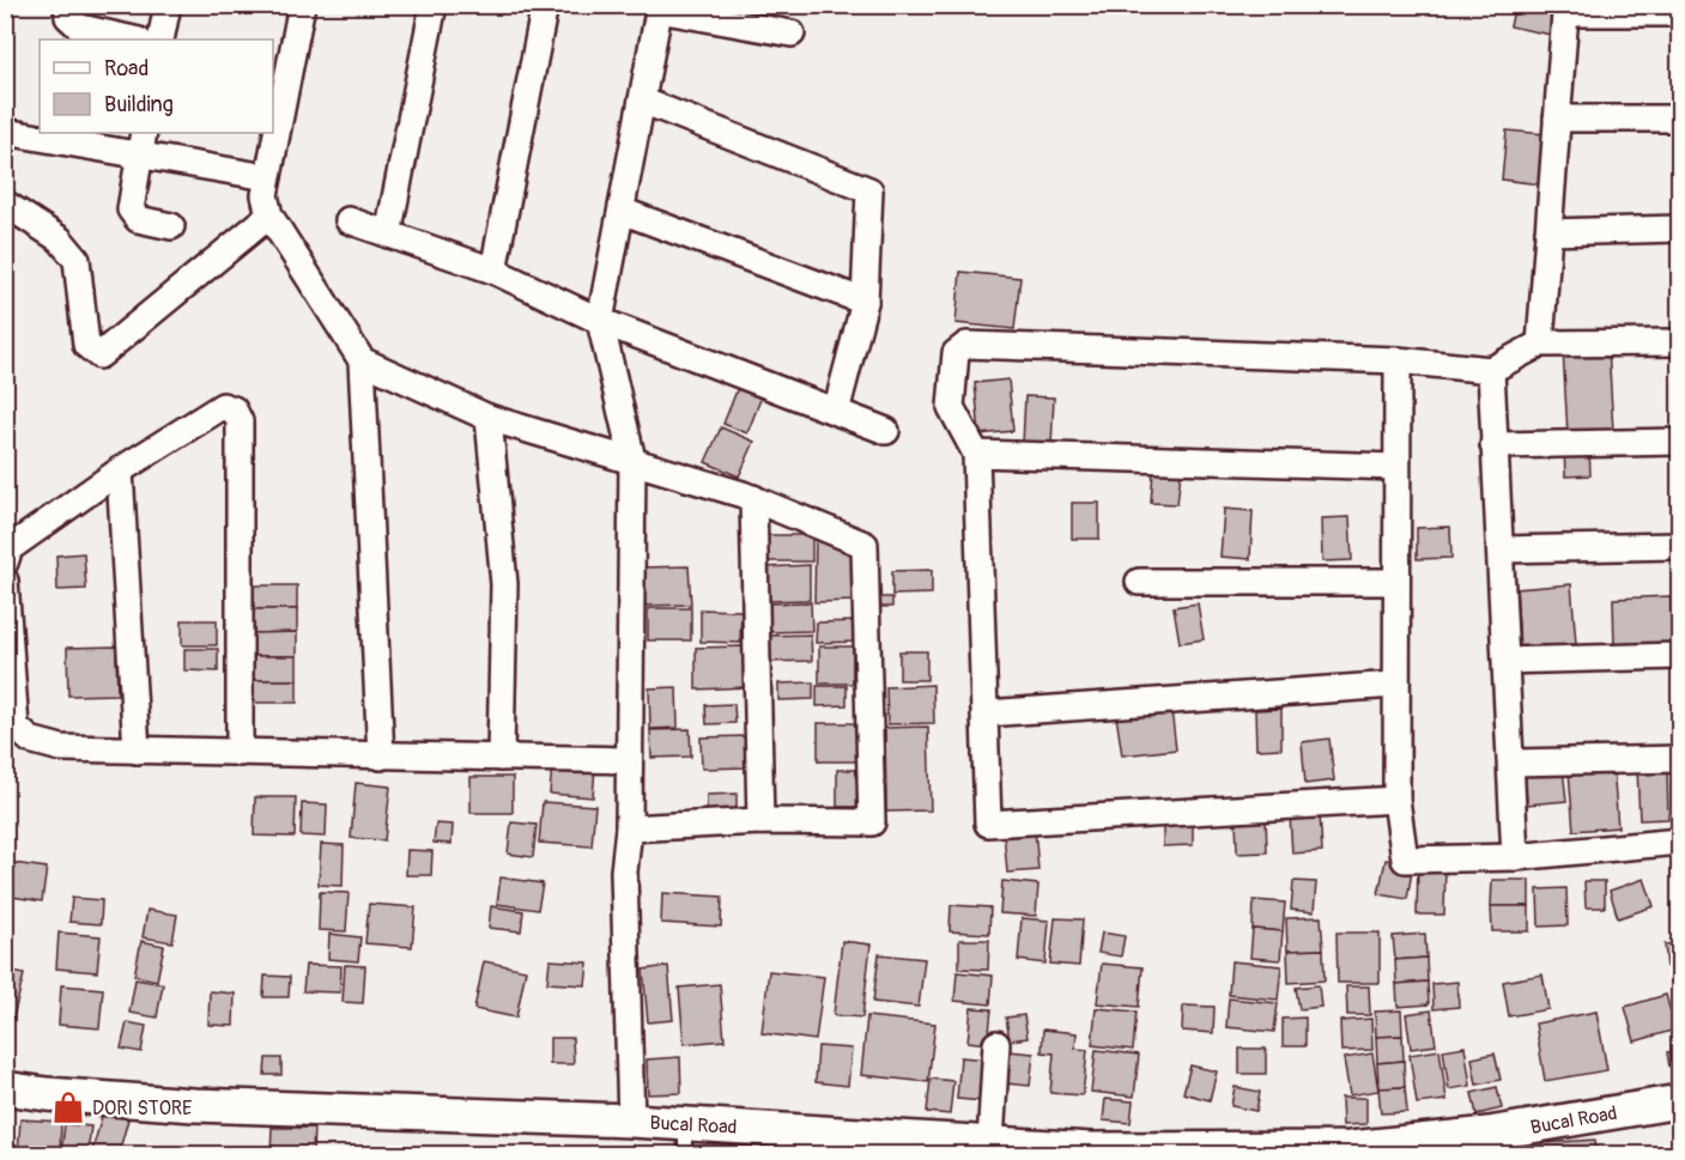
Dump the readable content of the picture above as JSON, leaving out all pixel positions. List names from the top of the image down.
{
  "streets": {
    "street": ["Bucal Road"]
  },
  "places": {
    "shop": ["DORI STORE"]
  },
  "legend": ["Road", "Building"]
}
